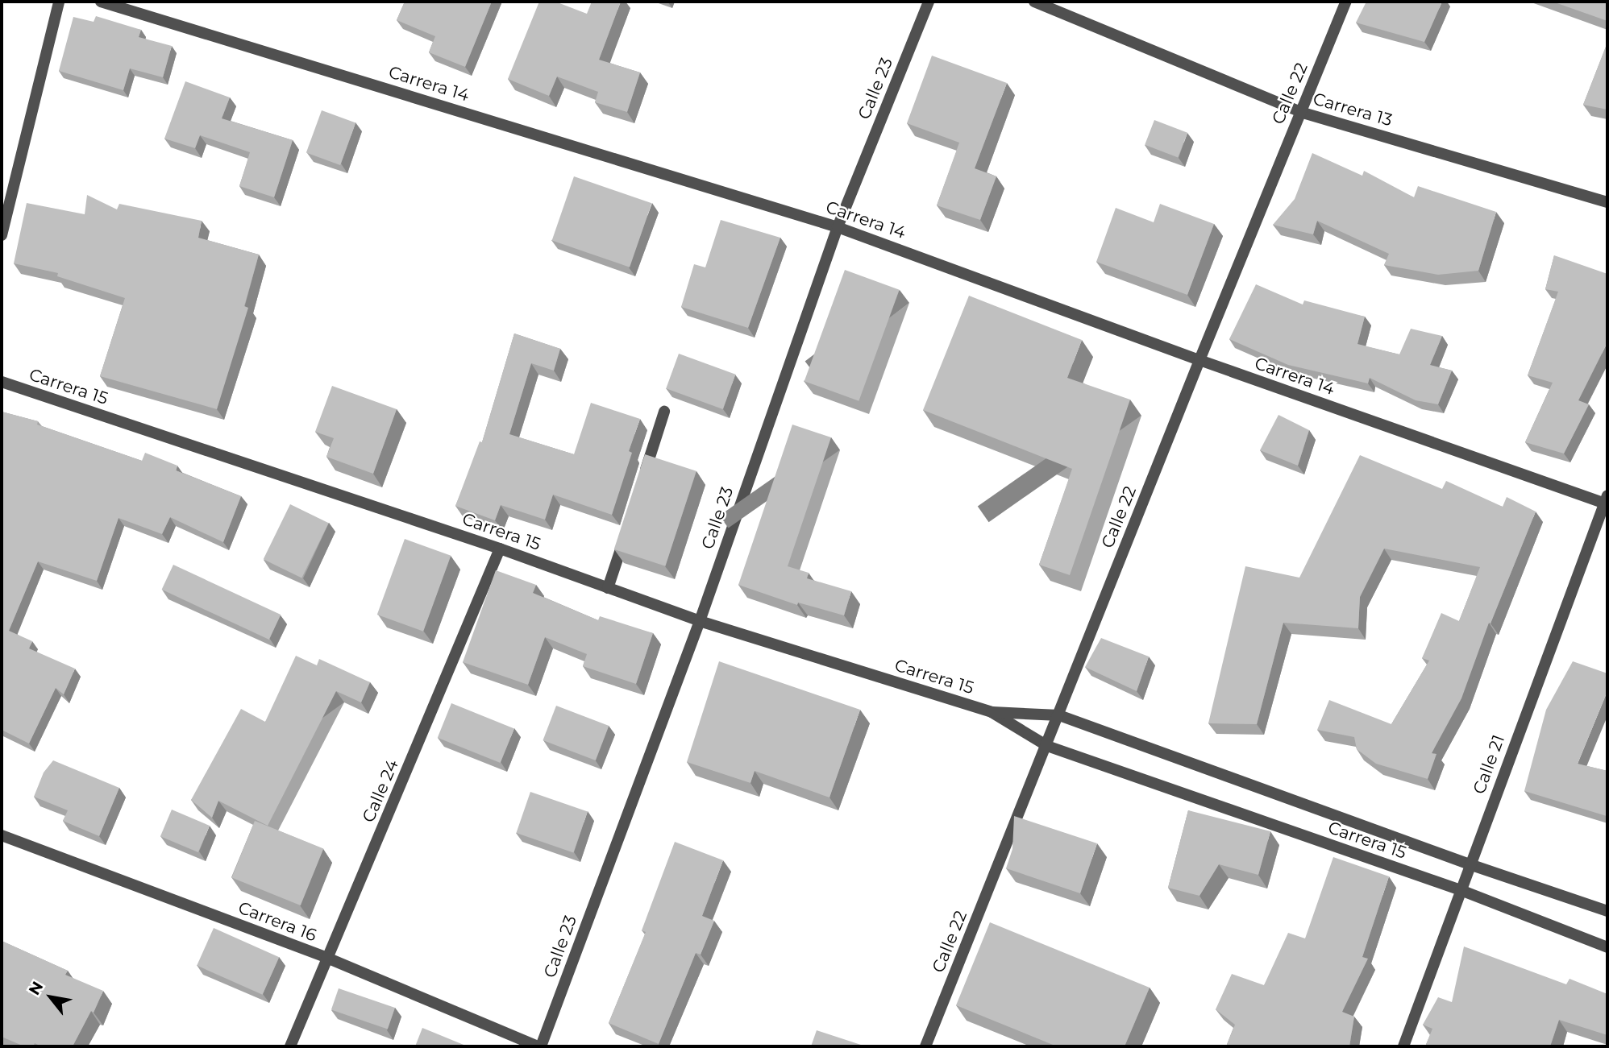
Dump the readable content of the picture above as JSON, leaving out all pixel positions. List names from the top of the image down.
{
  "streets": {
    "street": [
      "Carrera 14",
      "Calle 23",
      "Calle 22",
      "Carrera 13",
      "Carrera 15",
      "Calle 21",
      "Calle 24",
      "Carrera 16"
    ]
  },
  "crossings": [
    ["Carrera 14", "Calle 23"],
    ["Carrera 14", "Calle 22"],
    ["Carrera 14", "Calle 21"],
    ["Calle 23", "Carrera 15"],
    ["Calle 23", "Carrera 16"],
    ["Calle 22", "Carrera 13"],
    ["Calle 22", "Carrera 15"],
    ["Carrera 15", "Calle 21"],
    ["Carrera 15", "Calle 24"],
    ["Calle 24", "Carrera 16"]
  ],
  "north": "top left"
}
